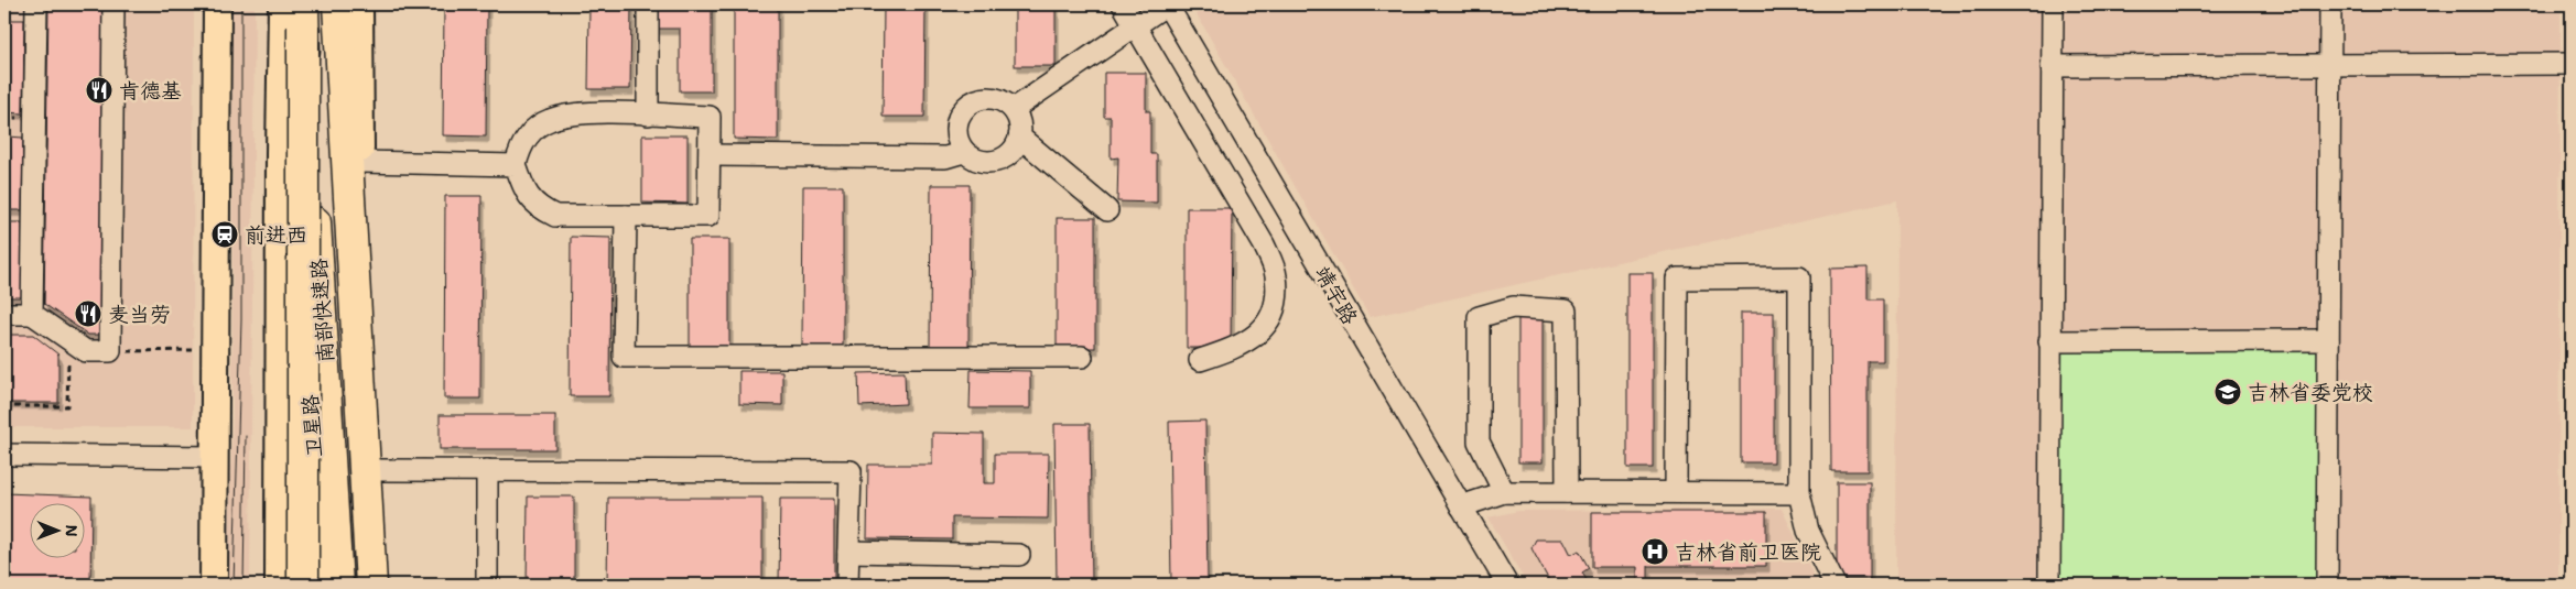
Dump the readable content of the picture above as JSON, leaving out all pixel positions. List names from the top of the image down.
{
  "streets": {
    "highway": ["南部快速路"],
    "main road": ["卫星路"],
    "street": ["靖宇路"]
  },
  "crossings": [
    ["南部快速路", "卫星路"]
  ],
  "places": {
    "restaurant": ["肯德基", "麦当劳"],
    "station": ["前进西"],
    "school or university": ["吉林省委党校"],
    "hospital": ["吉林省前卫医院"]
  },
  "north": "right"
}
